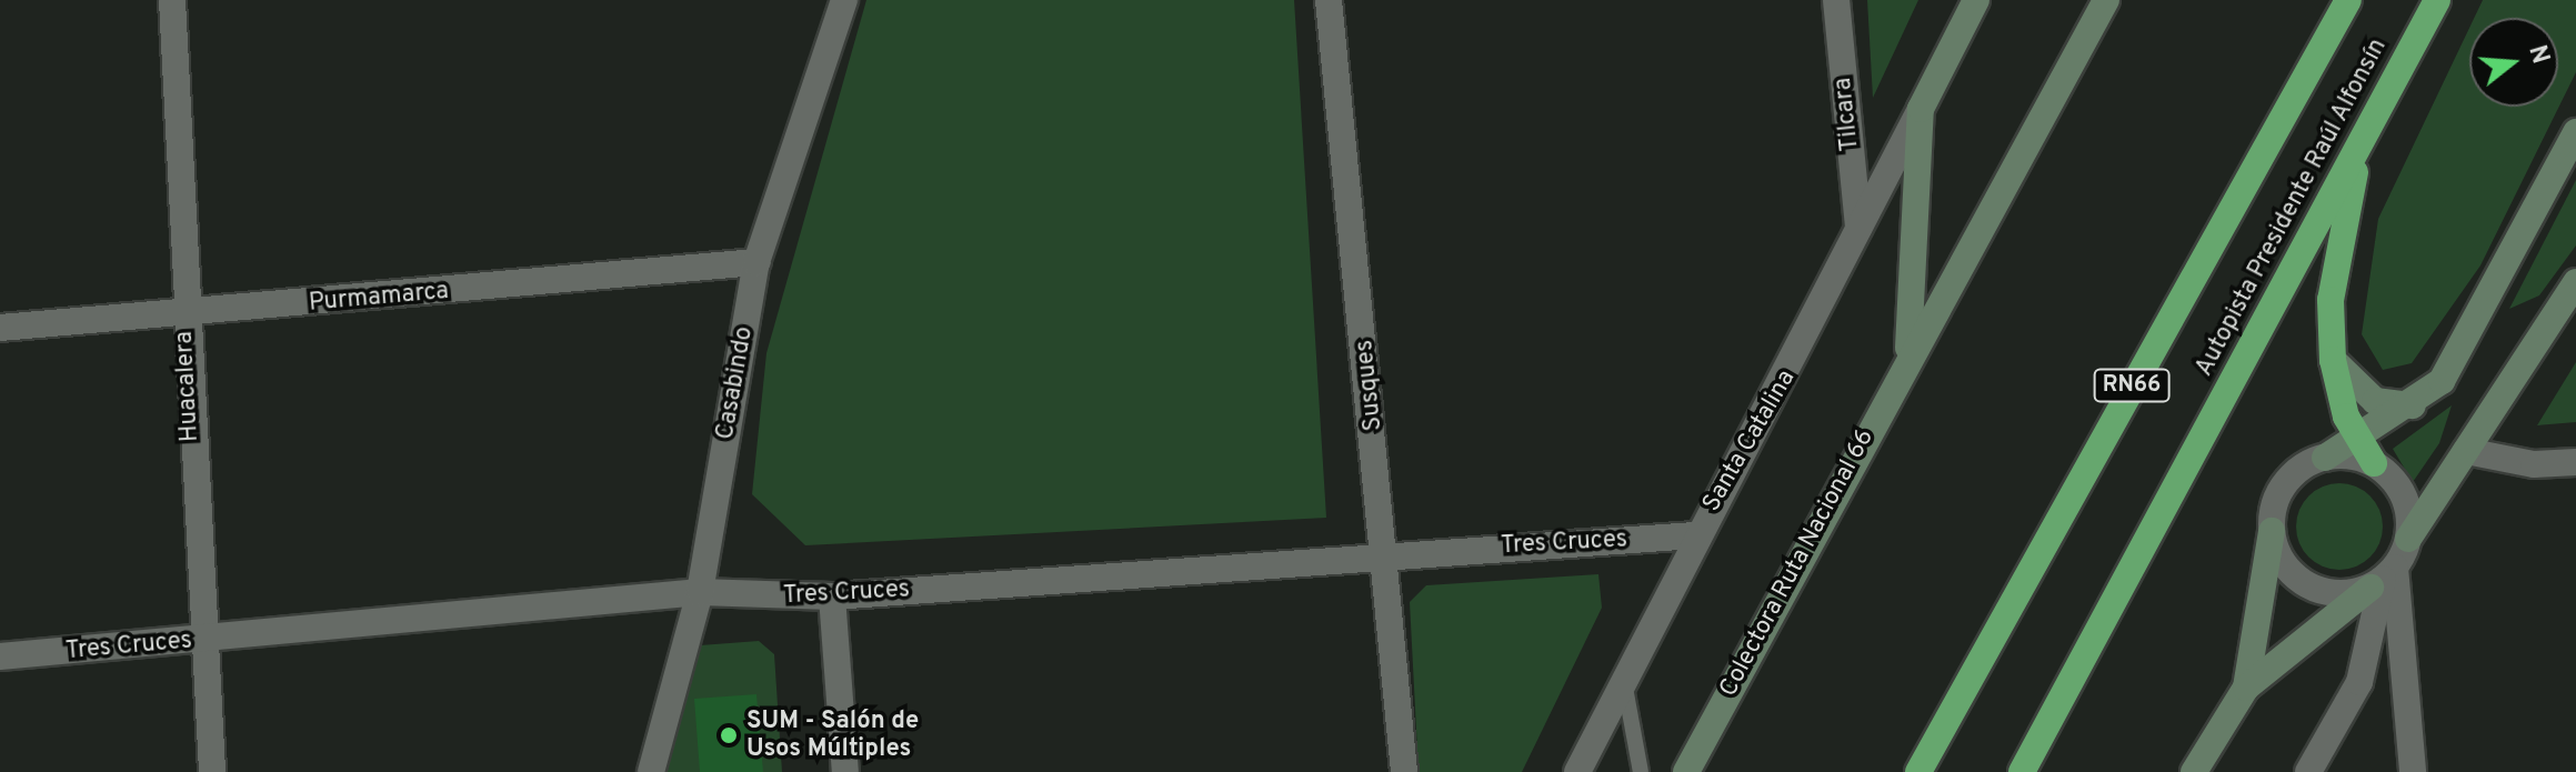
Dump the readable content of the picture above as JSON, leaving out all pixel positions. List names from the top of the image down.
{
  "streets": {
    "highway": ["Autopista Presidente Raúl Alfonsín", "RN66"],
    "main road": ["Colectora Ruta Nacional 66"],
    "street": [
      "Tilcara",
      "Purmamarca",
      "Casabindo",
      "Susques",
      "Huacalera",
      "Santa Catalina",
      "Tres Cruces"
    ]
  },
  "crossings": [
    ["Tilcara", "Santa Catalina"],
    ["Purmamarca", "Casabindo"],
    ["Purmamarca", "Huacalera"],
    ["Casabindo", "Tres Cruces"],
    ["Susques", "Tres Cruces"],
    ["Huacalera", "Tres Cruces"],
    ["Santa Catalina", "Tres Cruces"],
    ["Santa Catalina", "Colectora Ruta Nacional 66"]
  ],
  "places": ["SUM - Salón de Usos Múltiples"],
  "north": "right"
}
